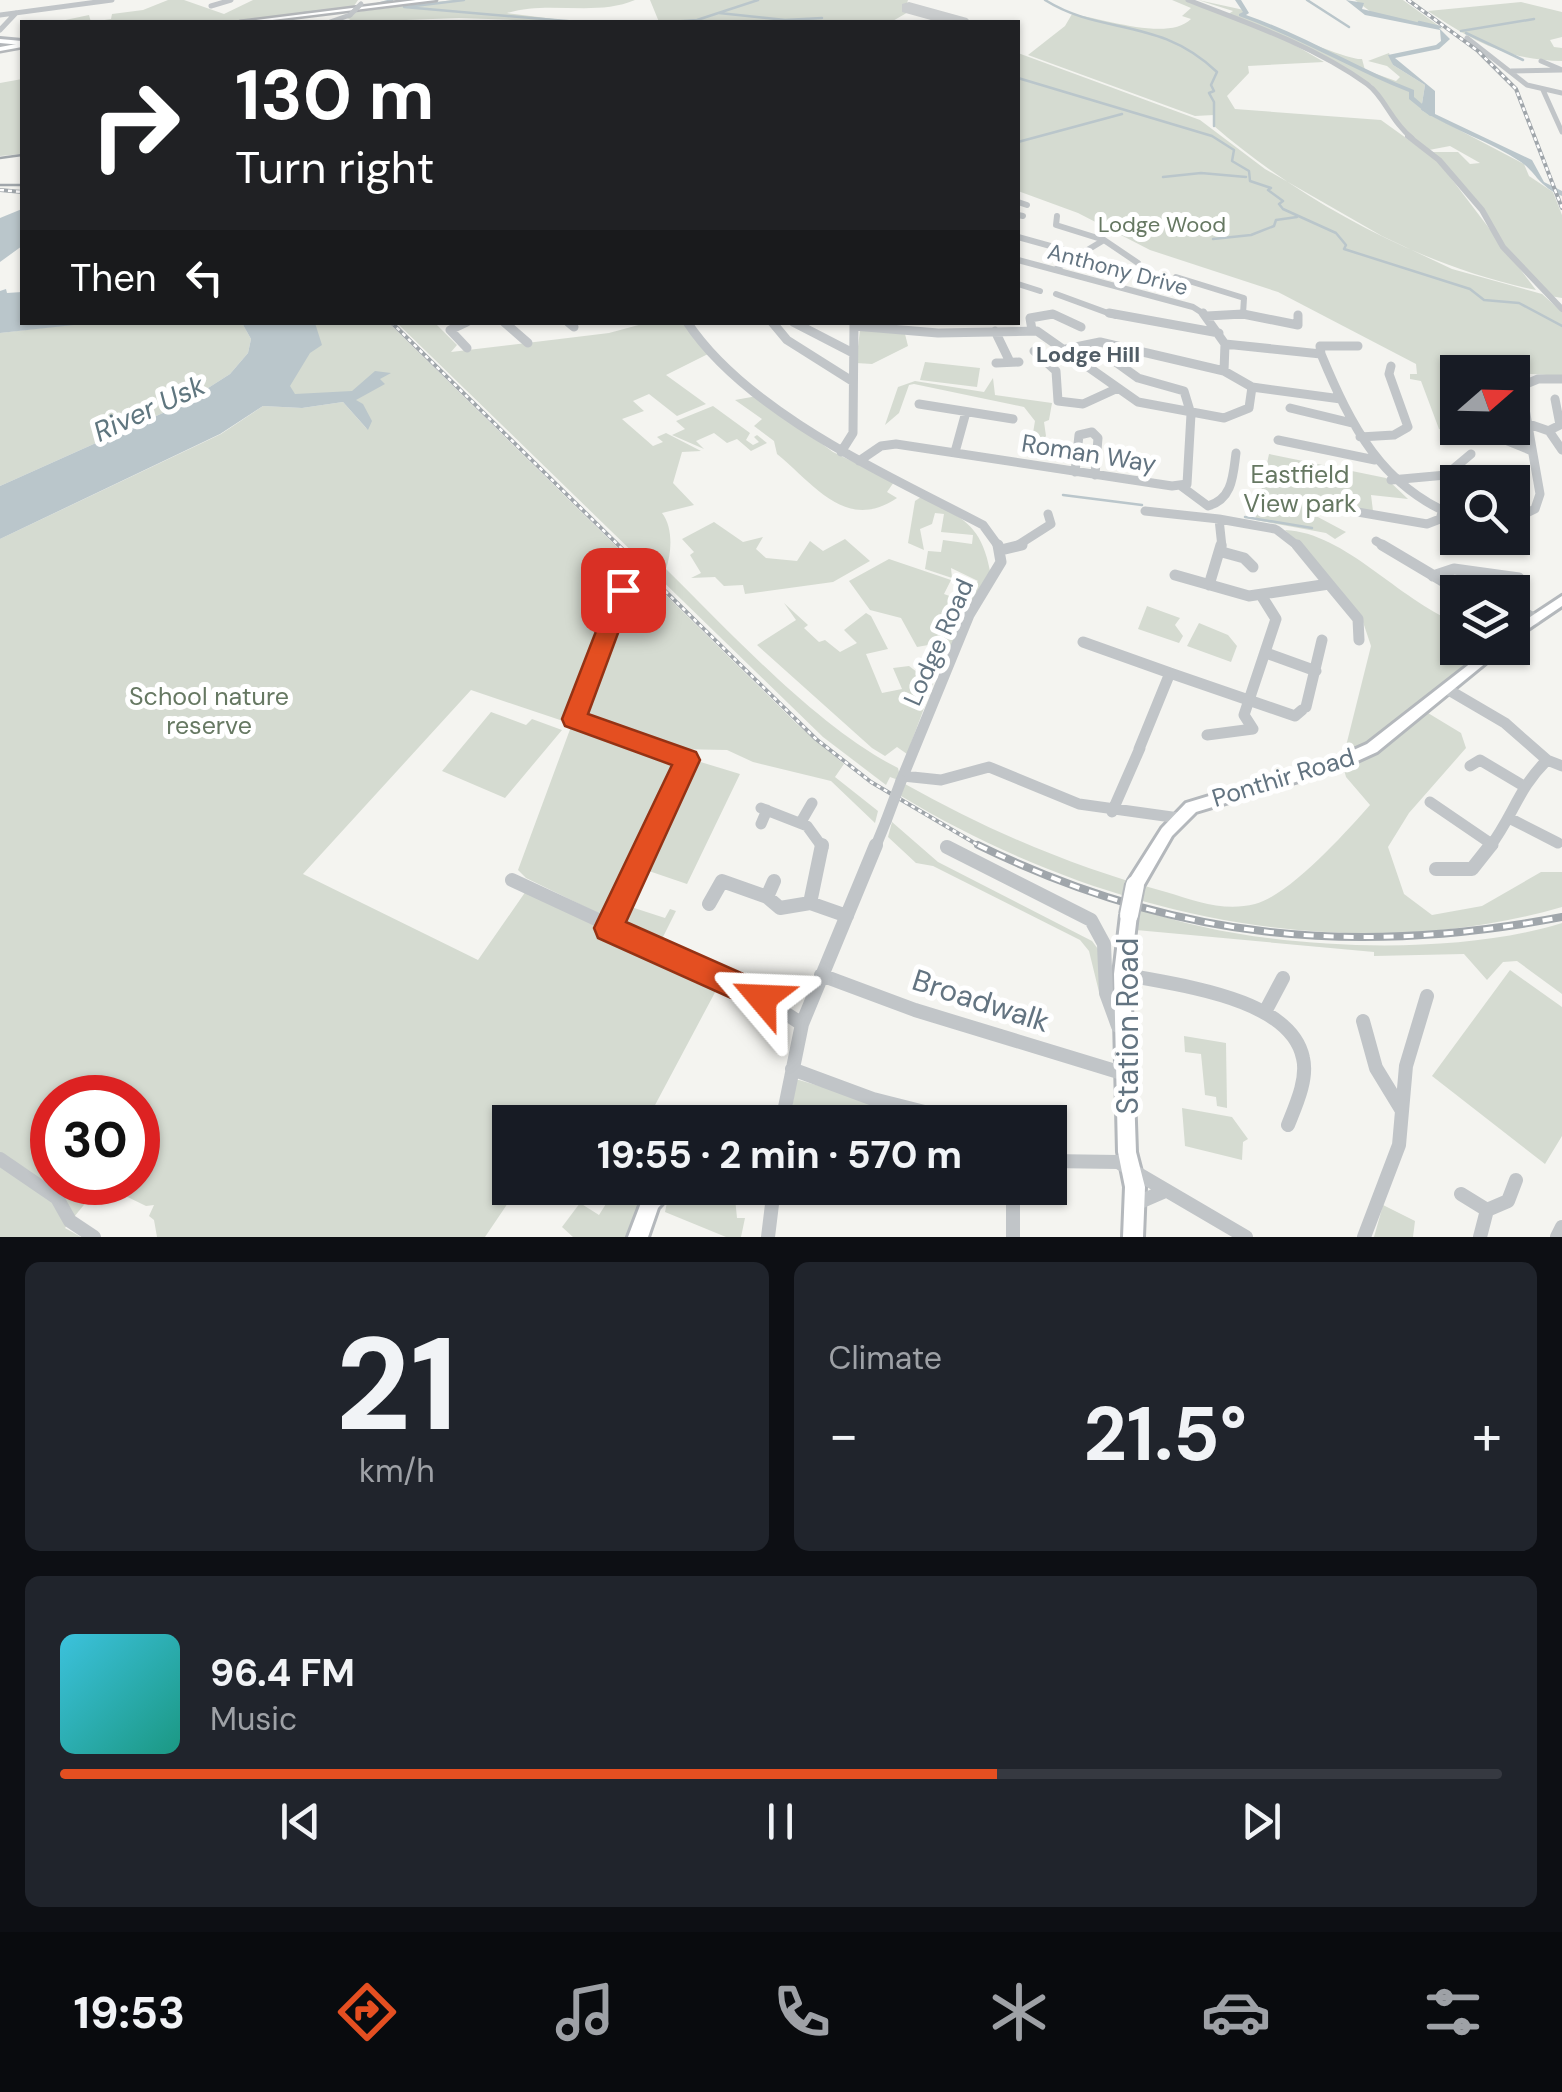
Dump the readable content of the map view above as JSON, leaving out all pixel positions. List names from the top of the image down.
{
  "streets": {
    "main road": ["Ponthir Road", "Station Road"],
    "street": [
      "Anthony Drive",
      "Roman Way",
      "Lodge Road",
      "Broadwalk"
    ]
  },
  "crossings": [
    ["Lodge Road", "Broadwalk"],
    ["Ponthir Road", "Station Road"],
    ["Broadwalk", "Station Road"]
  ],
  "districts": ["Lodge Hill"],
  "water": ["River Usk"],
  "parks": ["Lodge Wood", "Eastfield View park", "School nature reserve"],
  "north": "right",
  "page": {
    "turn": ["130 m", "Turn right"],
    "then": "Then",
    "limit": "30",
    "trip": "19:55 · 2 min · 570 m",
    "tile": [
      ["21", "km/h"],
      "Climate"
    ],
    "heat": ["−", "21.5°", "+"],
    "song": ["96.4 FM", "Music"],
    "tabs": "19:53"
  }
}
